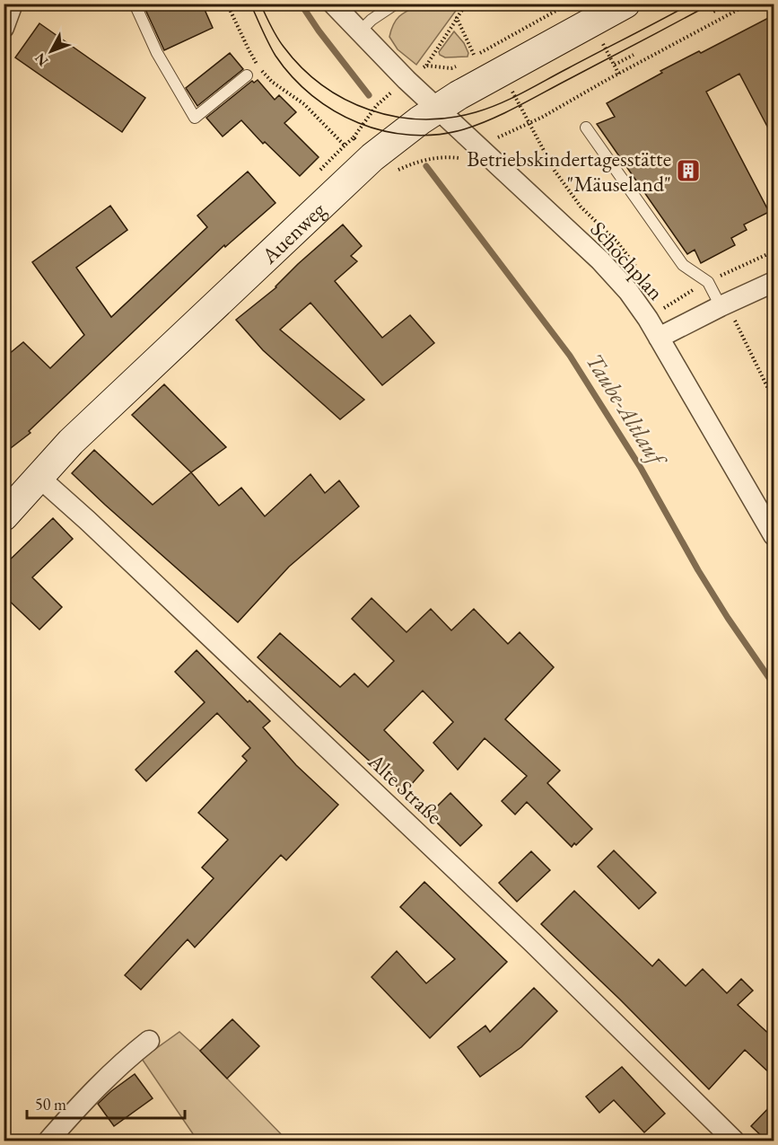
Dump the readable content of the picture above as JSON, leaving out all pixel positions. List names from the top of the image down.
{
  "streets": {
    "main road": ["Auenweg"],
    "street": ["Schochplan", "Alte Straße"]
  },
  "crossings": [
    ["Auenweg", "Schochplan"],
    ["Auenweg", "Alte Straße"]
  ],
  "water": ["Taube-Altlauf"],
  "places": {
    "building": ["Betriebskindertagesstätte \"Mäuseland\""]
  },
  "scale_bar": "50 m",
  "north": "bottom left"
}
